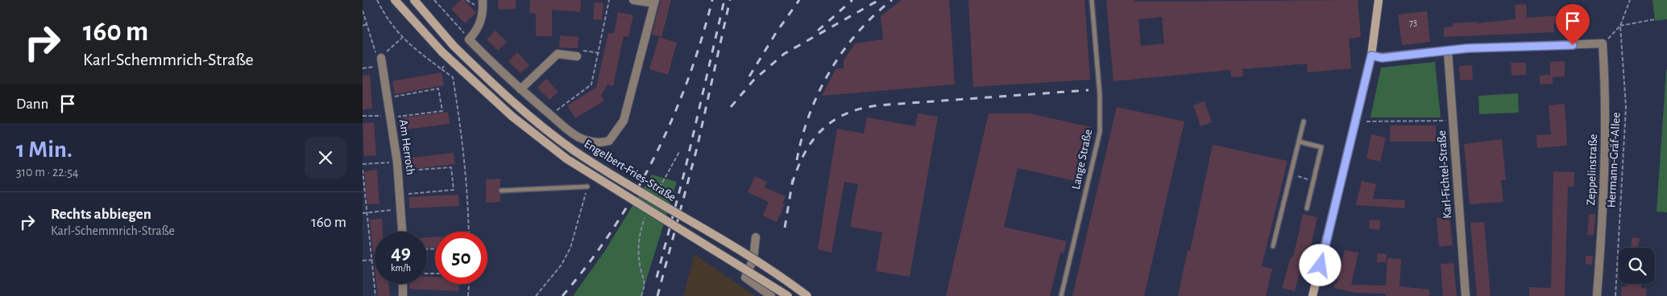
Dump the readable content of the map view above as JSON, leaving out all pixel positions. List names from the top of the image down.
{
  "streets": {
    "main road": ["Engelbert-Fries-Straße"],
    "street": ["Am Herroth", "Zeppelinstraße", "Karl-Fichtel-Straße"],
    "lane": ["Lange Straße"],
    "path": ["Hermann-Gräf-Allee"]
  },
  "house_numbers": ["73"],
  "page": {
    "turn": ["160 m", "Karl-Schemmrich-Straße"],
    "then": "Dann",
    "heading": ["1 Min.", "310 m · 22:54"],
    "list": [
      {
        "name": "Rechts abbiegen",
        "note": "Karl-Schemmrich-Straße",
        "value": "160 m"
      }
    ],
    "speed": "49 km/h",
    "limit": "50"
  }
}
